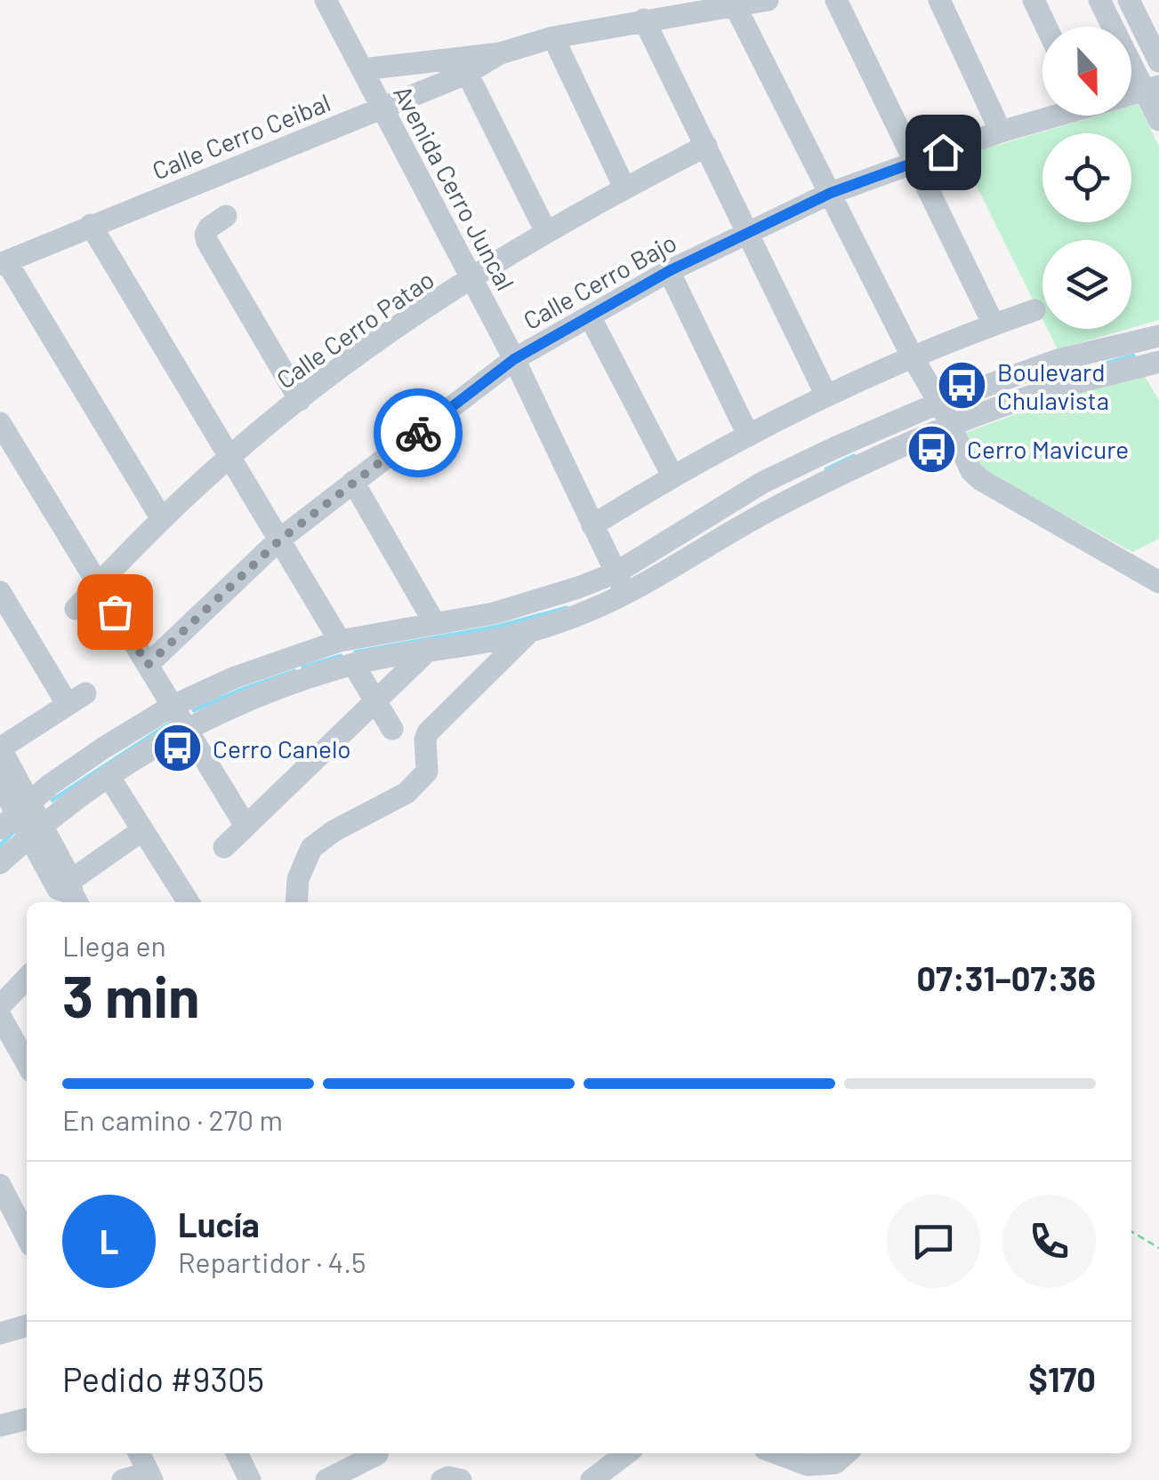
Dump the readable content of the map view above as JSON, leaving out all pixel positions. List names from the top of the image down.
{
  "streets": {
    "street": [
      "Calle Cerro Ceibal",
      "Avenida Cerro Juncal",
      "Calle Cerro Bajo",
      "Calle Cerro Patao"
    ]
  },
  "crossings": [
    ["Calle Cerro Ceibal", "Avenida Cerro Juncal"],
    ["Avenida Cerro Juncal", "Calle Cerro Bajo"],
    ["Avenida Cerro Juncal", "Calle Cerro Patao"]
  ],
  "places": {
    "bus stop": ["Boulevard Chulavista", "Cerro Mavicure", "Cerro Canelo"]
  },
  "north": "bottom",
  "page": {
    "heading": ["3 min", "Llega en", "07:31–07:36"],
    "panel": [
      "Lucía",
      "Repartidor · 4.5",
      "Pedido #9305",
      "$170"
    ],
    "bar": "En camino · 270 m",
    "round": "L"
  }
}
